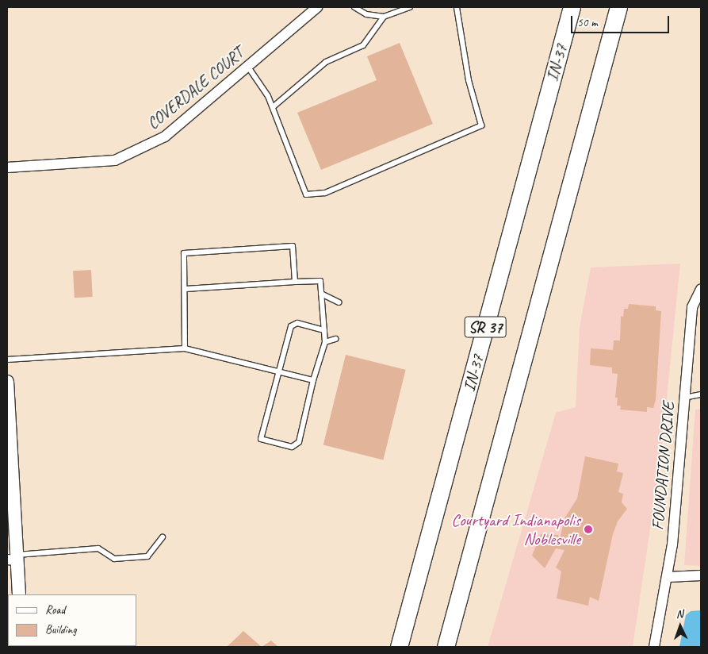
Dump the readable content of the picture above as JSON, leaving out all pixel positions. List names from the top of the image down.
{
  "streets": {
    "highway": ["IN-37", "SR 37"],
    "street": ["COVERDALE COURT", "FOUNDATION DRIVE"]
  },
  "places": ["Courtyard Indianapolis Noblesville"],
  "legend": ["Road", "Building"],
  "scale_bar": "50 m",
  "north": "top"
}
